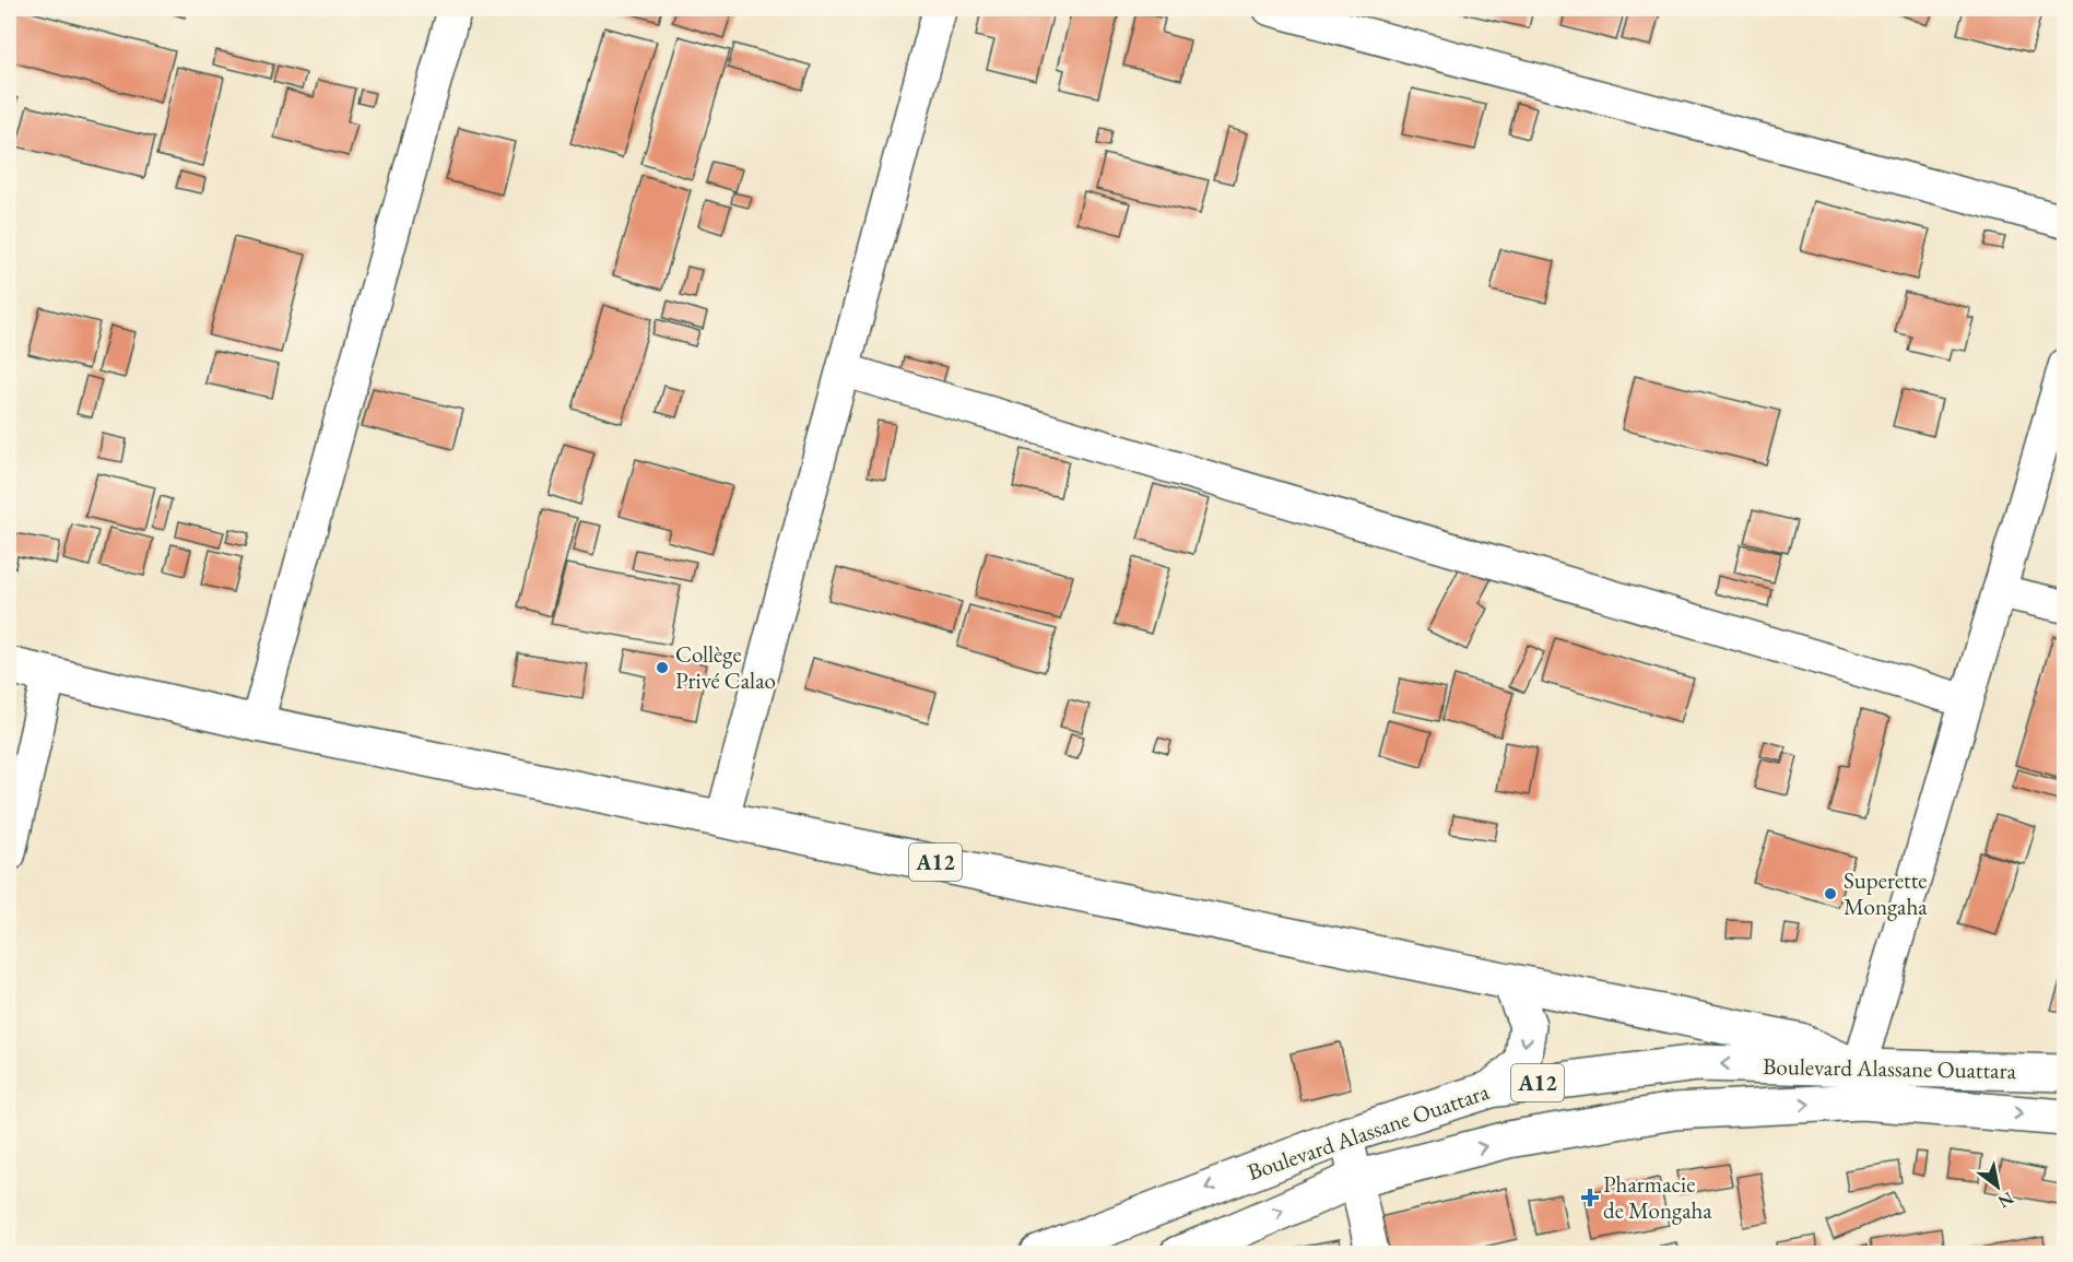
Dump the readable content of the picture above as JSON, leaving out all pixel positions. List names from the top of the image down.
{
  "streets": {
    "main road": ["A12", "Boulevard Alassane Ouattara"]
  },
  "crossings": [
    ["A12", "Boulevard Alassane Ouattara"]
  ],
  "places": {
    "other": ["Collège Privé Calao", "Superette Mongaha"],
    "health": ["Pharmacie de Mongaha"]
  },
  "north": "bottom right"
}
